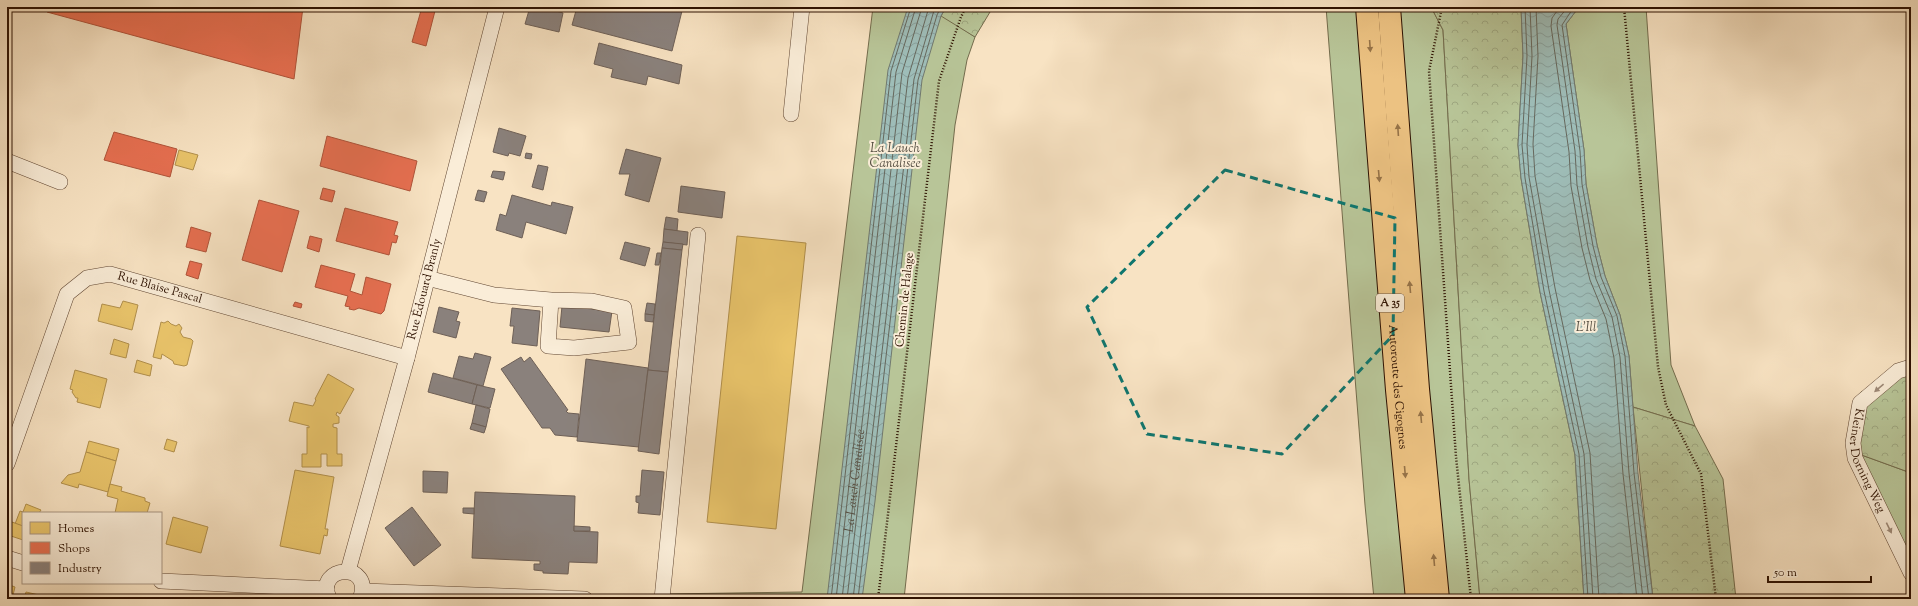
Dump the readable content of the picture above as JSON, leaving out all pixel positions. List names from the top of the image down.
{
  "streets": {
    "highway": ["A 35", "Autoroute des Cigognes"],
    "street": ["Rue Blaise Pascal", "Rue Édouard Branly", "Kleiner Dorning Weg"],
    "path": ["Chemin de Halage"]
  },
  "crossings": [
    ["Rue Blaise Pascal", "Rue Édouard Branly"]
  ],
  "one_way": ["Kleiner Dorning Weg"],
  "water": ["La Lauch Canalisée", "L'Ill"],
  "legend": ["Homes", "Shops", "Industry"],
  "scale_bar": "50 m"
}
